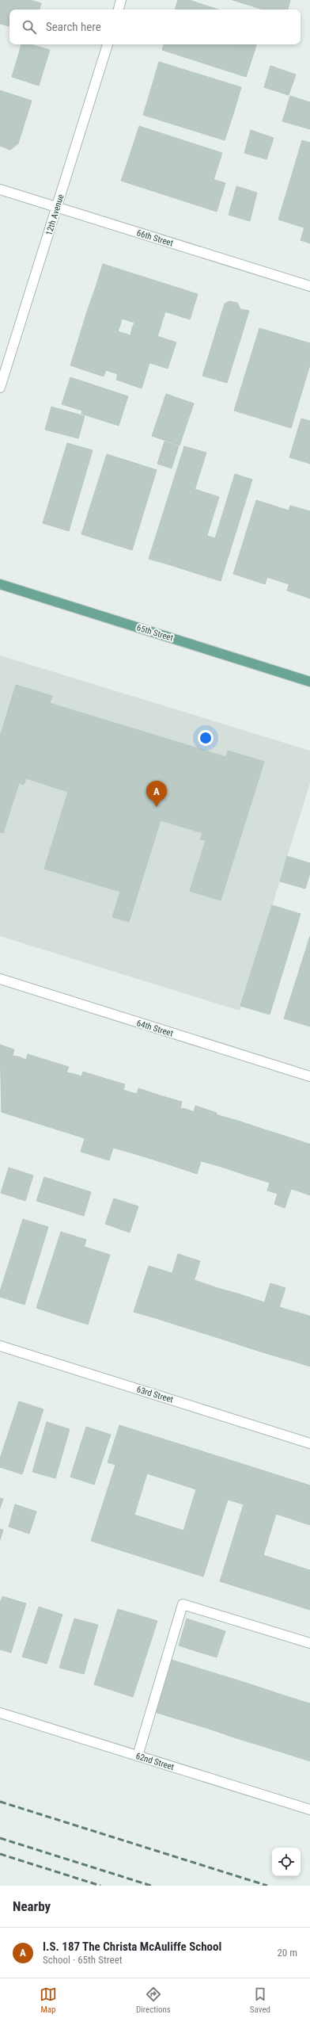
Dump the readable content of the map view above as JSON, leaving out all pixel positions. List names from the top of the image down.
{
  "streets": {
    "main road": ["65th Street"],
    "street": [
      "12th Avenue",
      "66th Street",
      "64th Street",
      "63rd Street",
      "62nd Street"
    ]
  },
  "crossings": [
    ["12th Avenue", "66th Street"]
  ],
  "page": {
    "search": "Search here",
    "pins": "A",
    "heading": "Nearby",
    "list": [
      {
        "mark": "A",
        "name": "I.S. 187 The Christa McAuliffe School",
        "note": "School · 65th Street",
        "value": "20 m"
      }
    ],
    "nav": ["Map", "Directions", "Saved"]
  }
}
